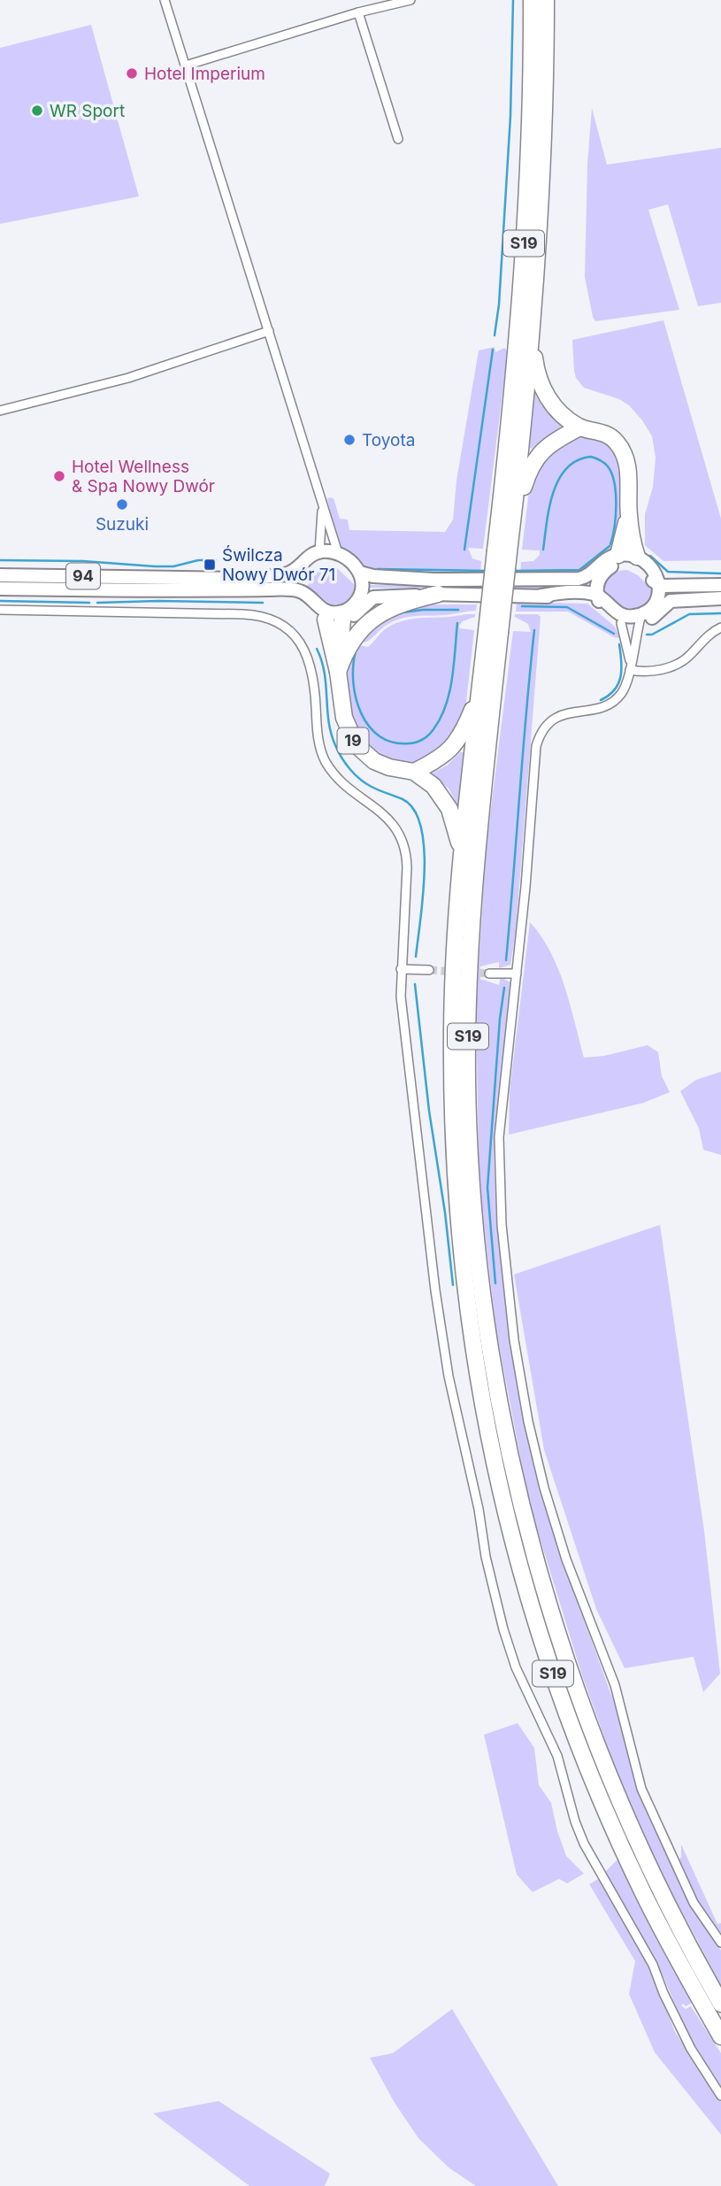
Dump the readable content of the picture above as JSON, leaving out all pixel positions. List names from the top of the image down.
{
  "streets": {
    "highway": ["S19", "19"],
    "main road": ["94"]
  },
  "places": {
    "other": [
      "Hotel Imperium",
      "WR Sport",
      "Toyota",
      "Hotel Wellness & Spa Nowy Dwór",
      "Suzuki"
    ],
    "transit": ["Świlcza Nowy Dwór 71"]
  }
}
